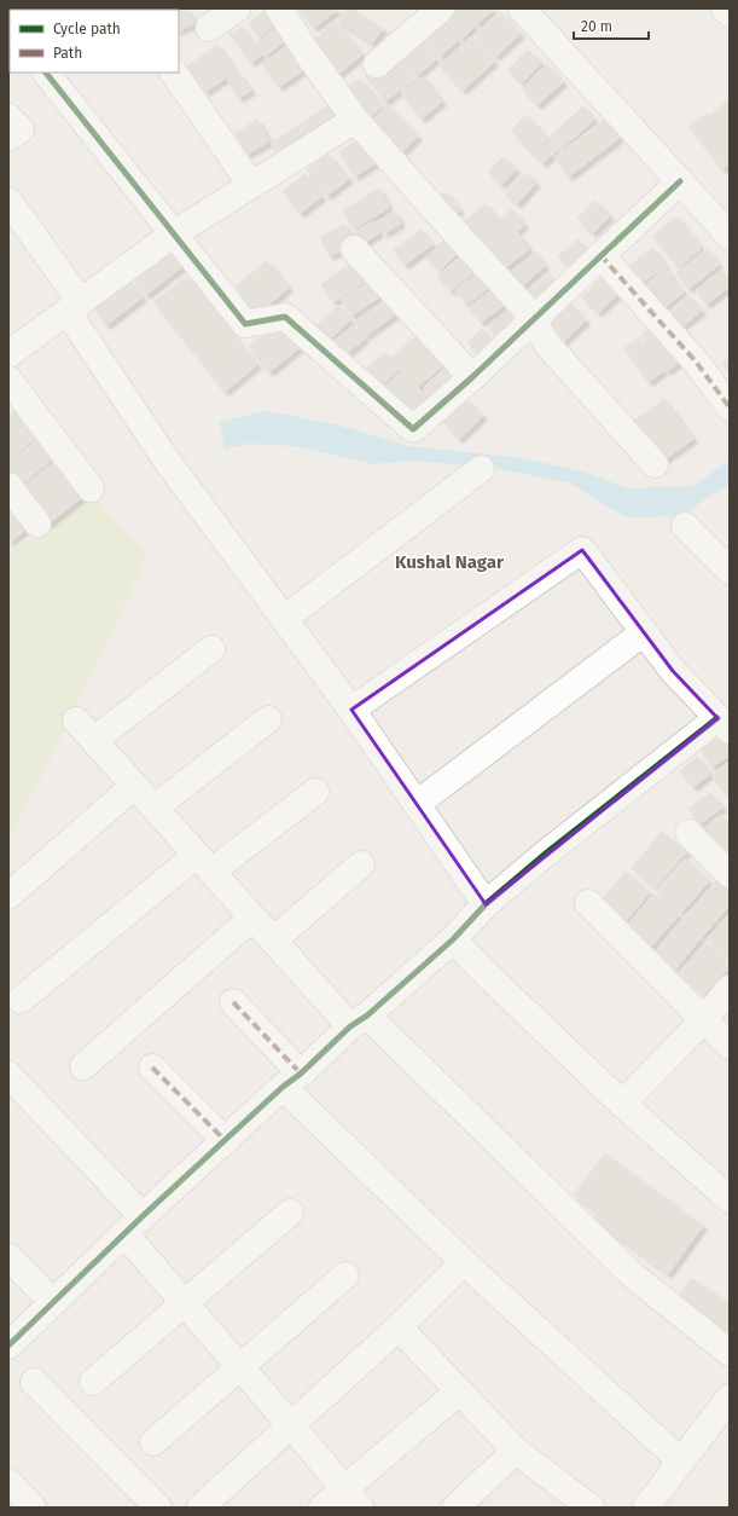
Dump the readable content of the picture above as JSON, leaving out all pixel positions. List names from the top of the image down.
{
  "districts": ["Kushal Nagar"],
  "legend": ["Cycle path", "Path"],
  "scale_bar": "20 m"
}
